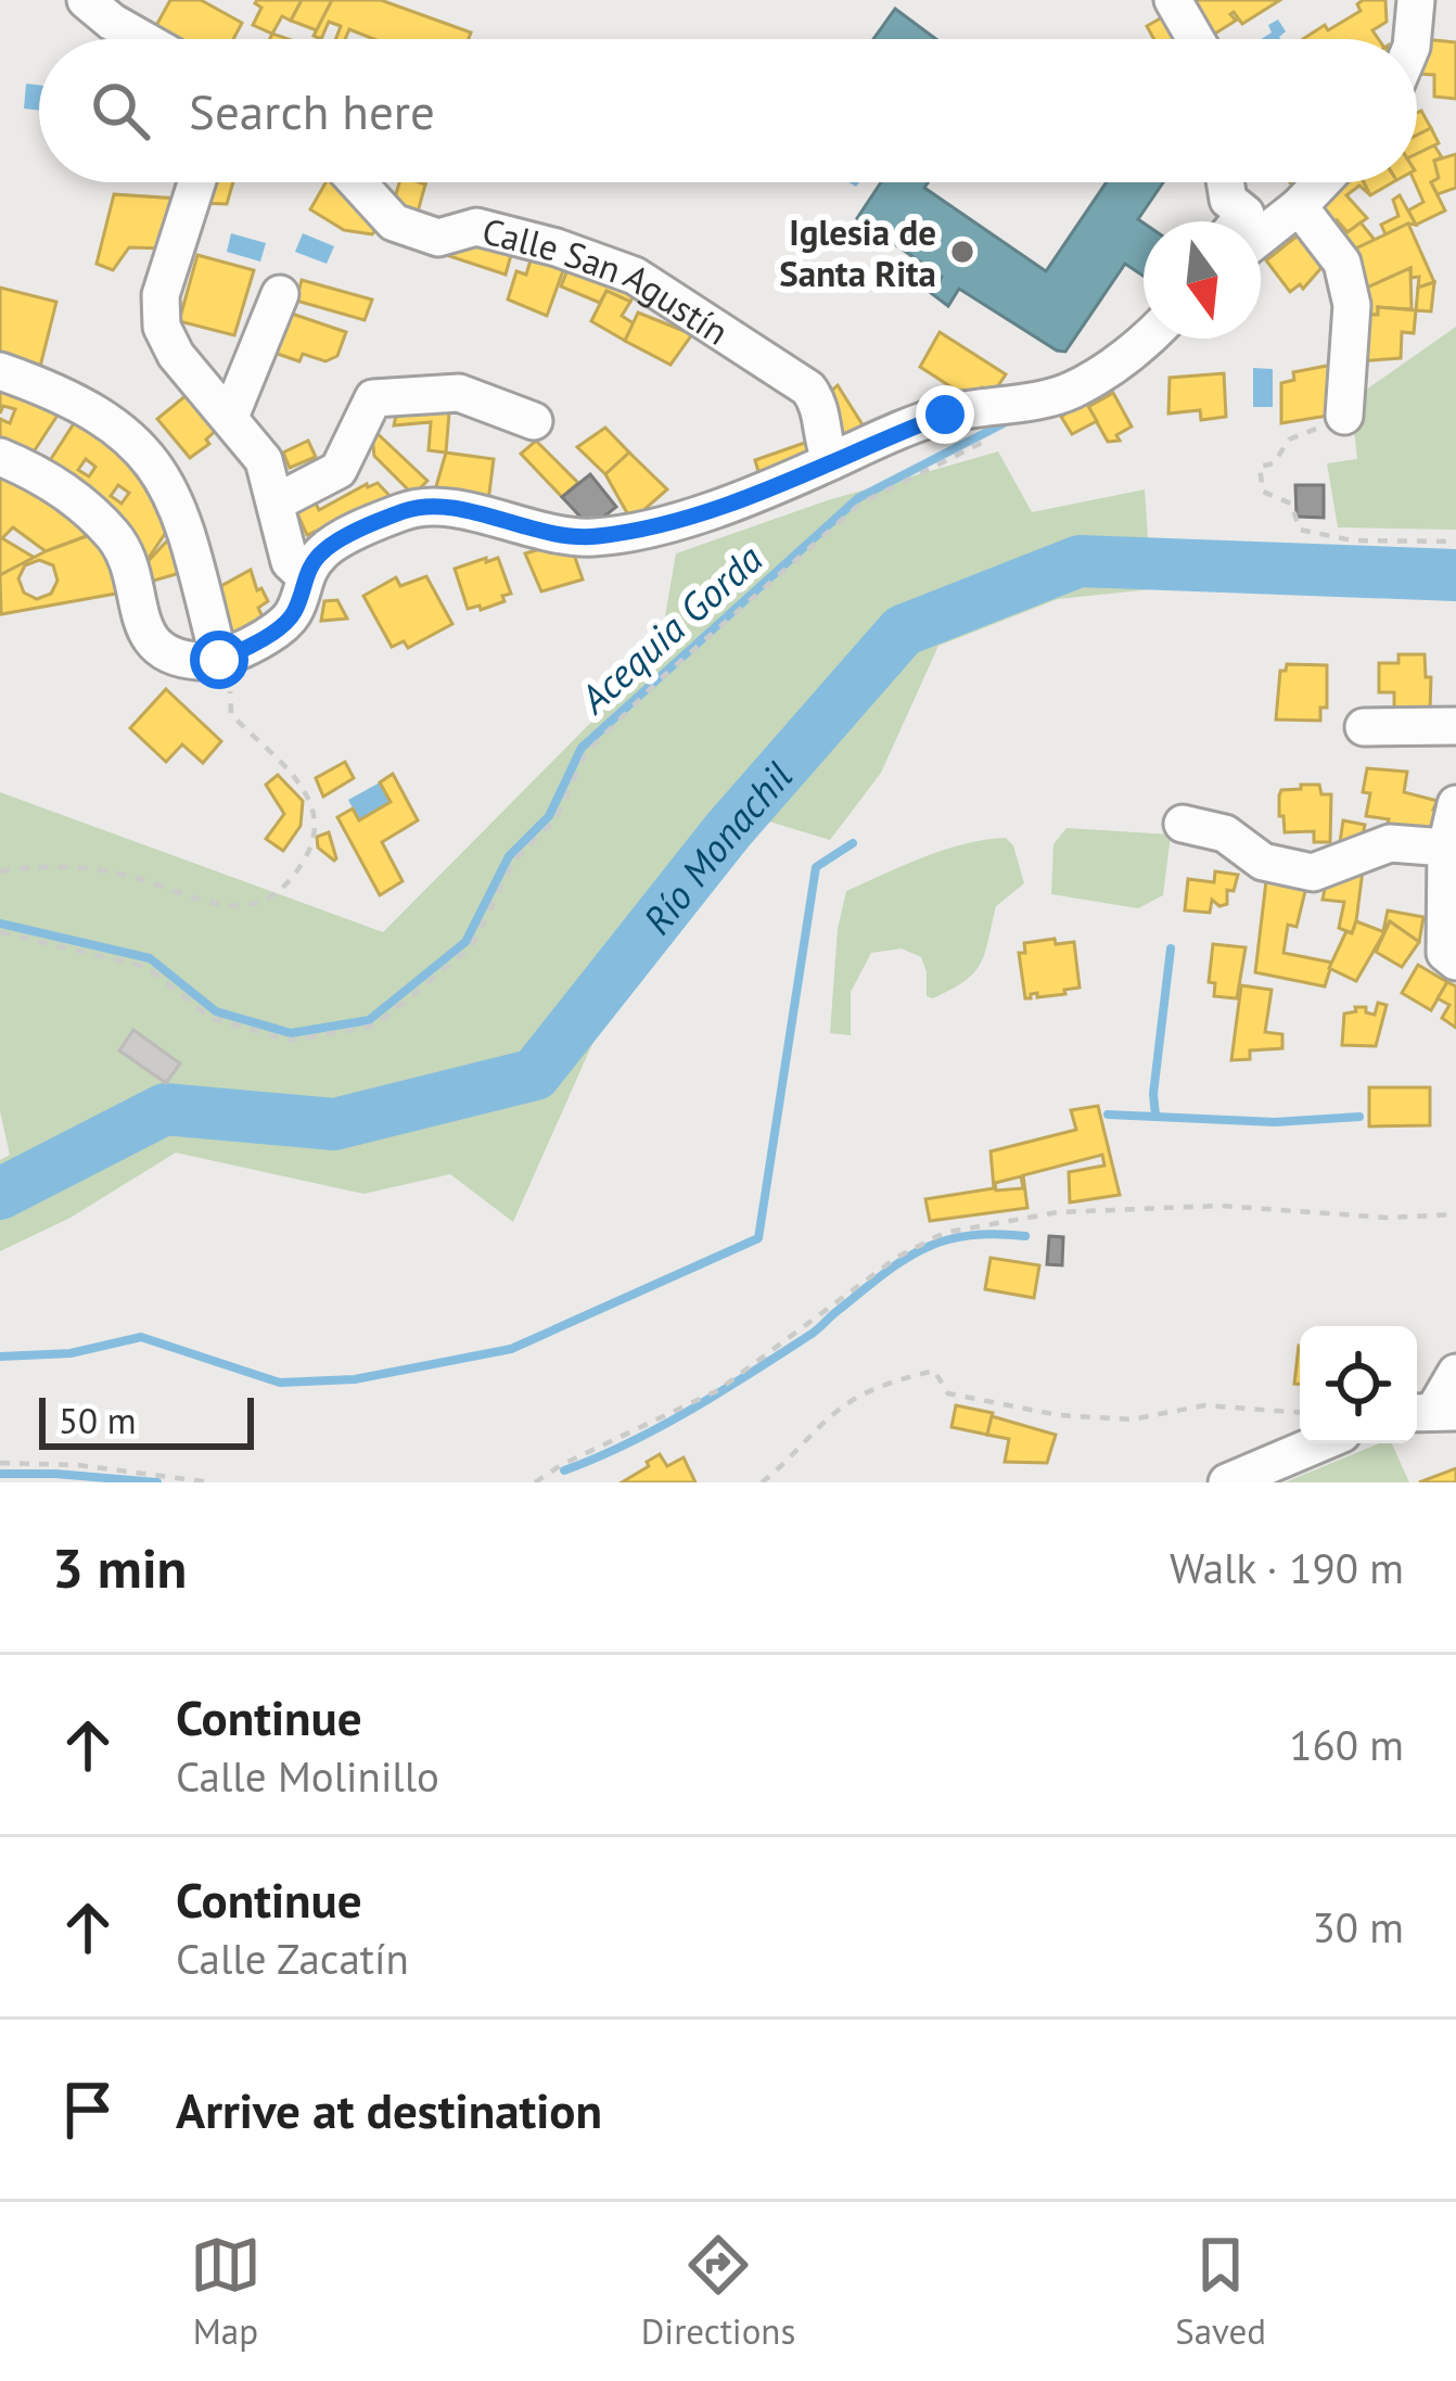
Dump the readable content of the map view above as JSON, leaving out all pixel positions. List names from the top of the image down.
{
  "streets": {
    "street": ["Calle San Agustín"]
  },
  "water": ["Acequia Gorda", "Río Monachil"],
  "places": ["Iglesia de Santa Rita"],
  "scale_bar": "50 m",
  "north": "bottom",
  "page": {
    "search": "Search here",
    "scale": "50 m",
    "heading": ["3 min", "Walk · 190 m"],
    "list": [
      ["Continue", "Calle Molinillo", "160 m"],
      ["Continue", "Calle Zacatín", "30 m"],
      "Arrive at destination"
    ],
    "nav": ["Map", "Directions", "Saved"]
  }
}
